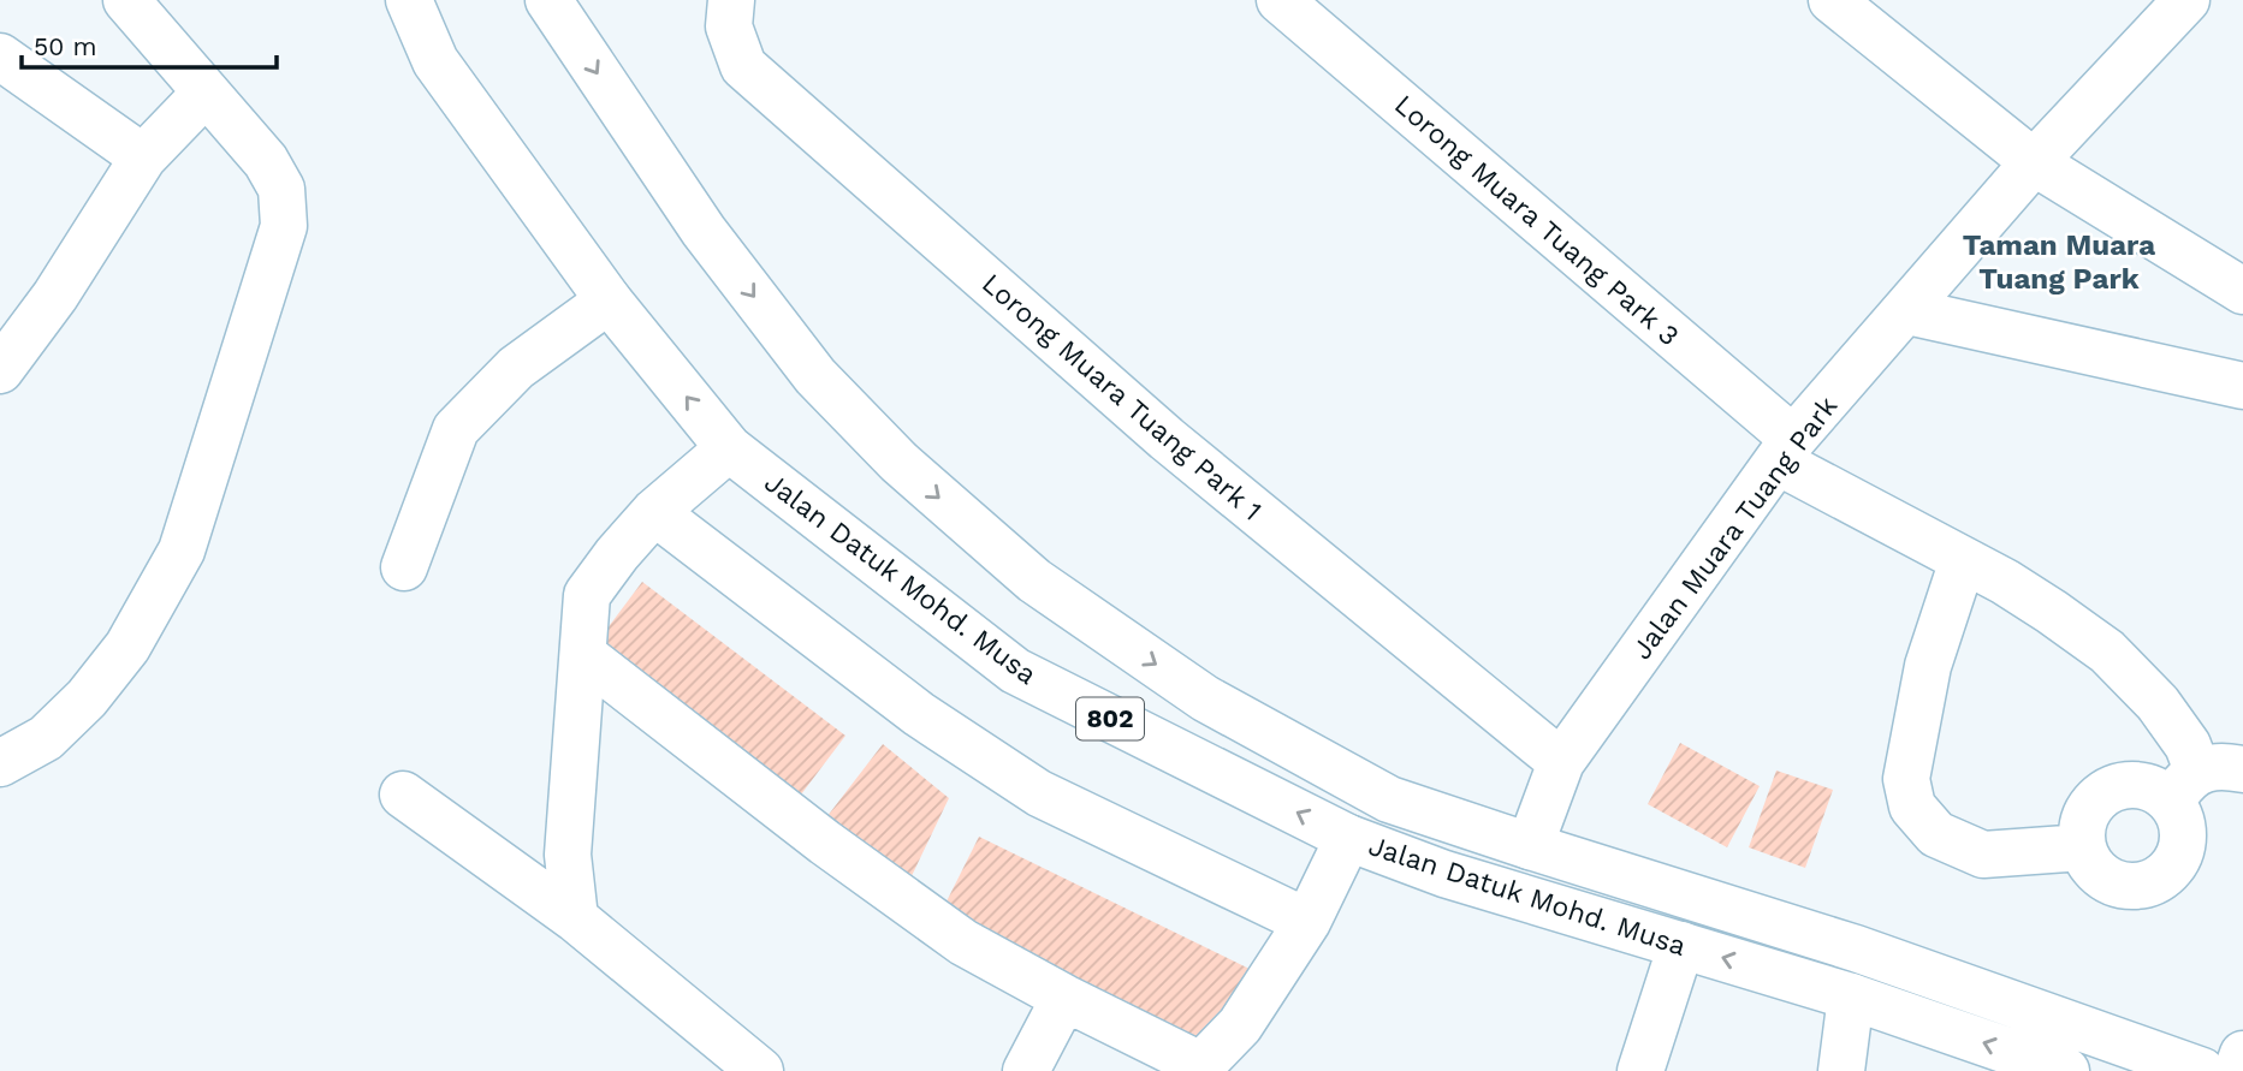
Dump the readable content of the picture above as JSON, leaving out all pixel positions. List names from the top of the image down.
{
  "streets": {
    "main road": [
      "Lorong Muara Tuang Park 3",
      "Lorong Muara Tuang Park 1",
      "Jalan Muara Tuang Park",
      "Jalan Datuk Mohd. Musa",
      "802"
    ]
  },
  "crossings": [
    ["Lorong Muara Tuang Park 3", "Jalan Muara Tuang Park"],
    ["Lorong Muara Tuang Park 1", "Jalan Muara Tuang Park"],
    ["Jalan Muara Tuang Park", "Jalan Datuk Mohd. Musa"]
  ],
  "districts": ["Taman Muara Tuang Park"],
  "scale_bar": "50 m"
}
